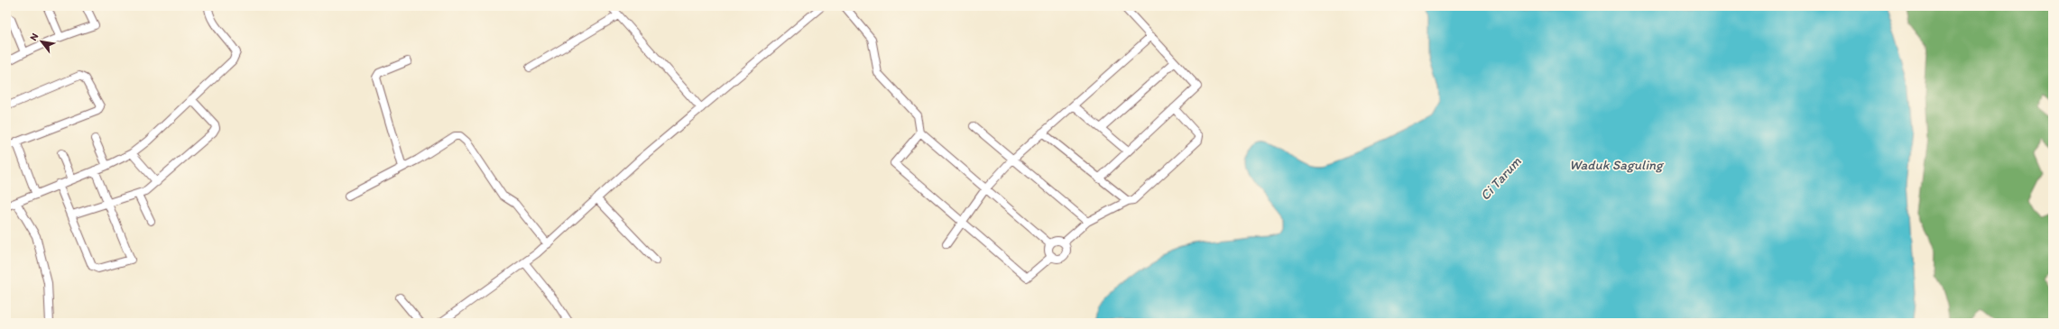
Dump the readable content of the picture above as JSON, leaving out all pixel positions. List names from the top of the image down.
{
  "water": ["Waduk Saguling", "Ci Tarum"],
  "north": "top left"
}
